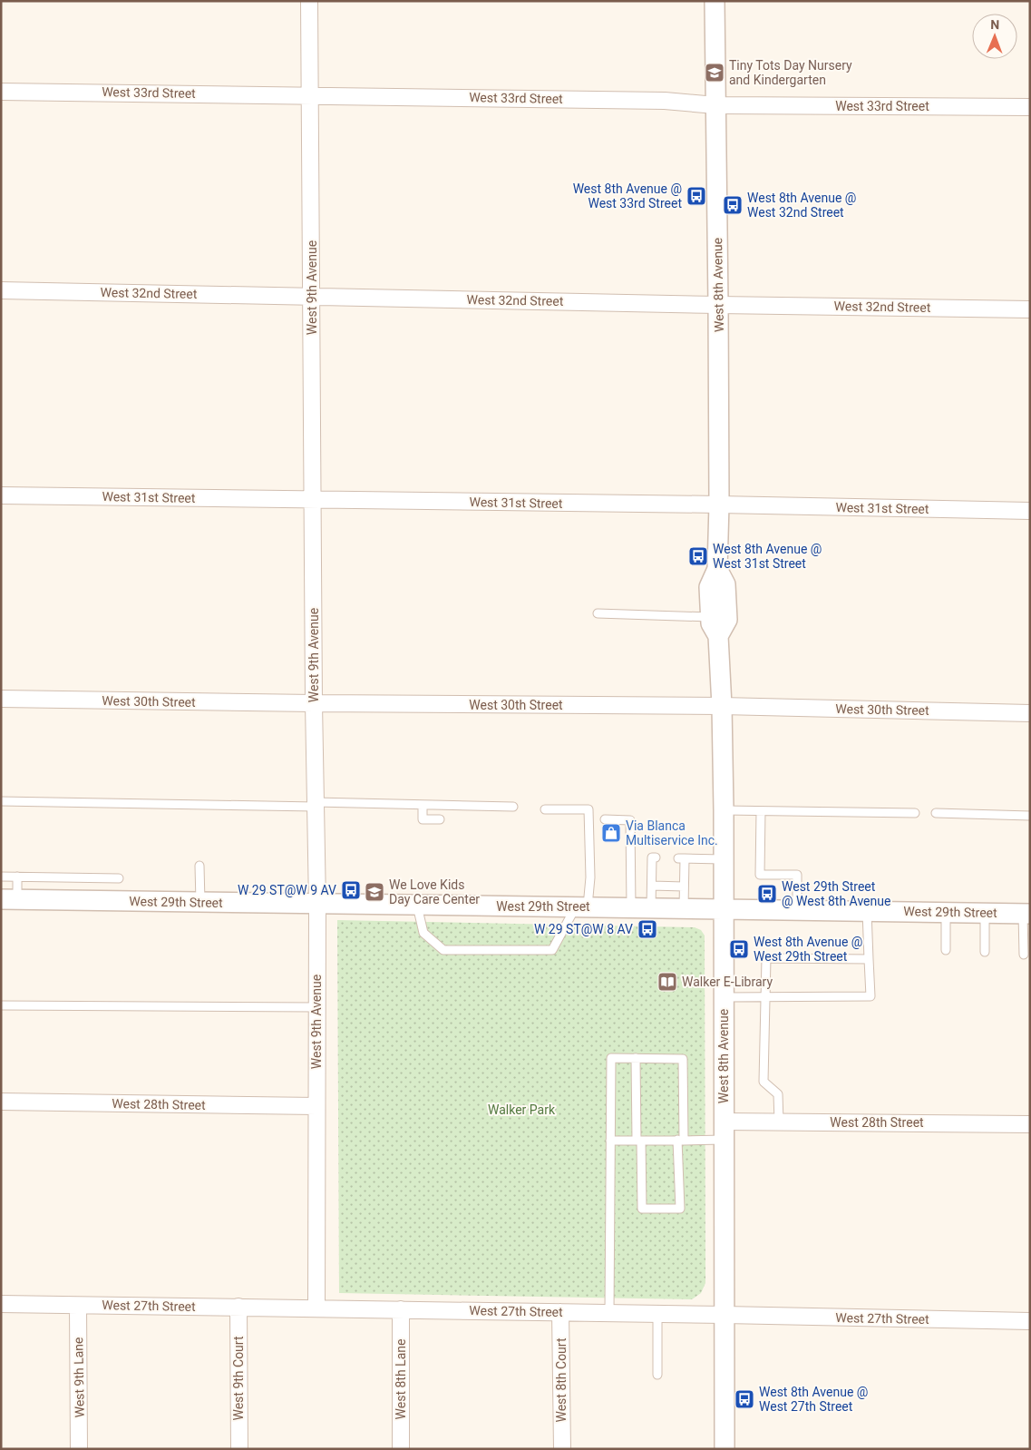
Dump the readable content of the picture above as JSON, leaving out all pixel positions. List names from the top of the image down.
{
  "streets": {
    "street": [
      "West 33rd Street",
      "West 8th Avenue",
      "West 9th Avenue",
      "West 32nd Street",
      "West 31st Street",
      "West 30th Street",
      "West 29th Street",
      "West 28th Street",
      "West 27th Street",
      "West 9th Lane",
      "West 9th Court",
      "West 8th Lane",
      "West 8th Court"
    ]
  },
  "crossings": [
    ["West 33rd Street", "West 8th Avenue"],
    ["West 33rd Street", "West 9th Avenue"],
    ["West 8th Avenue", "West 32nd Street"],
    ["West 8th Avenue", "West 31st Street"],
    ["West 8th Avenue", "West 30th Street"],
    ["West 8th Avenue", "West 29th Street"],
    ["West 8th Avenue", "West 28th Street"],
    ["West 8th Avenue", "West 27th Street"],
    ["West 9th Avenue", "West 32nd Street"],
    ["West 9th Avenue", "West 31st Street"],
    ["West 9th Avenue", "West 30th Street"],
    ["West 9th Avenue", "West 29th Street"],
    ["West 9th Avenue", "West 28th Street"],
    ["West 9th Avenue", "West 27th Street"],
    ["West 27th Street", "West 9th Lane"],
    ["West 27th Street", "West 9th Court"],
    ["West 27th Street", "West 8th Lane"],
    ["West 27th Street", "West 8th Court"]
  ],
  "parks": ["Walker Park"],
  "places": {
    "school or university": ["Tiny Tots Day Nursery and Kindergarten", "We Love Kids Day Care Center"],
    "bus stop": [
      "West 8th Avenue @ West 33rd Street",
      "West 8th Avenue @ West 32nd Street",
      "West 8th Avenue @ West 31st Street",
      "W 29 ST@W 9 AV",
      "West 29th Street @ West 8th Avenue",
      "W 29 ST@W 8 AV",
      "West 8th Avenue @ West 29th Street",
      "West 8th Avenue @ West 27th Street"
    ],
    "shop": ["Via Blanca Multiservice Inc."],
    "library": ["Walker E-Library"]
  },
  "north": "top"
}
